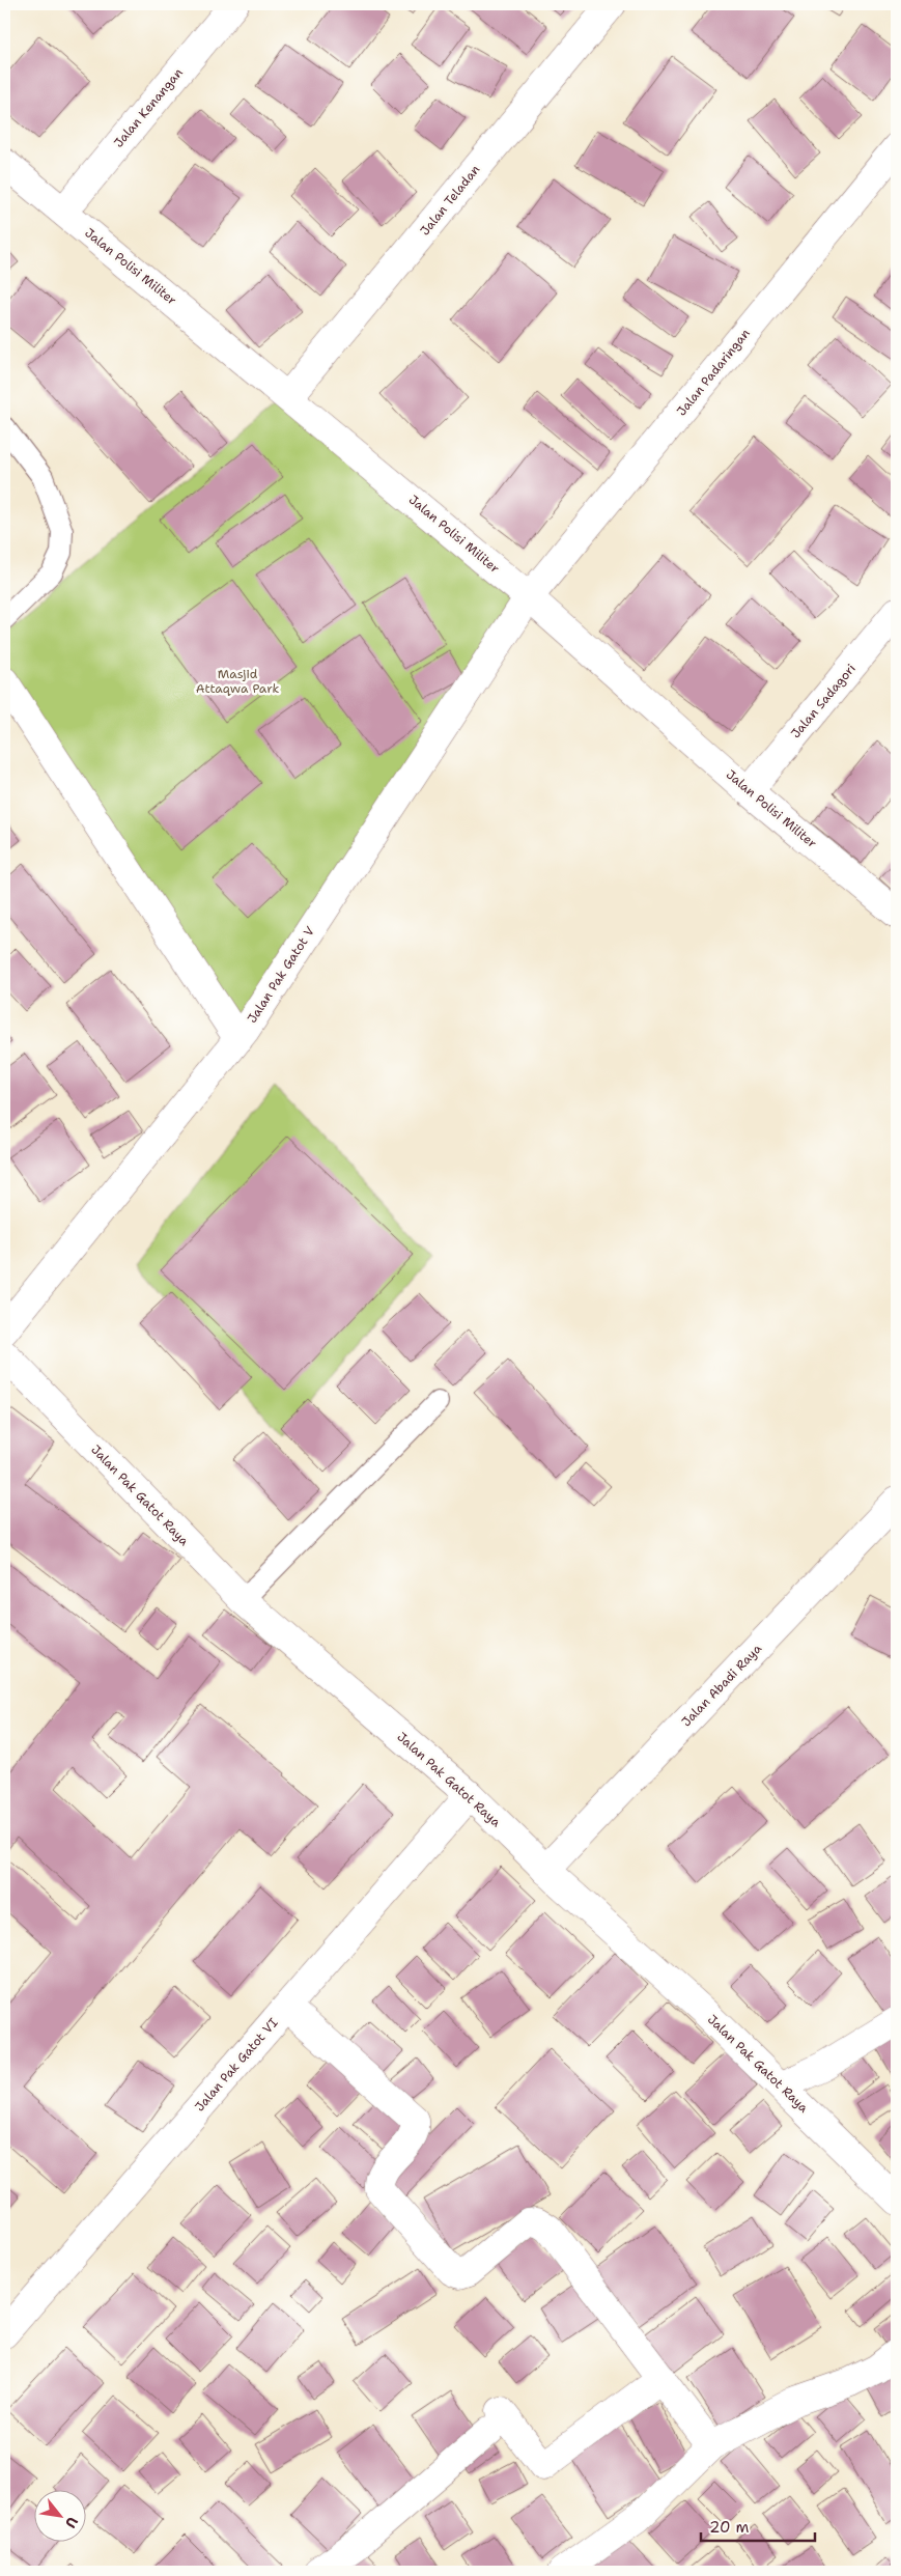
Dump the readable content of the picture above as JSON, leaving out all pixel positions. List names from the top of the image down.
{
  "streets": {
    "street": [
      "Jalan Kenangan",
      "Jalan Teladan",
      "Jalan Polisi Militer",
      "Jalan Padaringan",
      "Jalan Sadagori",
      "Jalan Pak Gatot V",
      "Jalan Pak Gatot Raya",
      "Jalan Abadi Raya",
      "Jalan Pak Gatot VI"
    ]
  },
  "crossings": [
    ["Jalan Kenangan", "Jalan Polisi Militer"],
    ["Jalan Teladan", "Jalan Polisi Militer"],
    ["Jalan Polisi Militer", "Jalan Padaringan"],
    ["Jalan Polisi Militer", "Jalan Sadagori"],
    ["Jalan Polisi Militer", "Jalan Pak Gatot V"],
    ["Jalan Padaringan", "Jalan Pak Gatot V"],
    ["Jalan Pak Gatot Raya", "Jalan Abadi Raya"],
    ["Jalan Pak Gatot Raya", "Jalan Pak Gatot VI"]
  ],
  "parks": ["Masjid Attaqwa Park"],
  "scale_bar": "20 m",
  "north": "bottom right"
}
